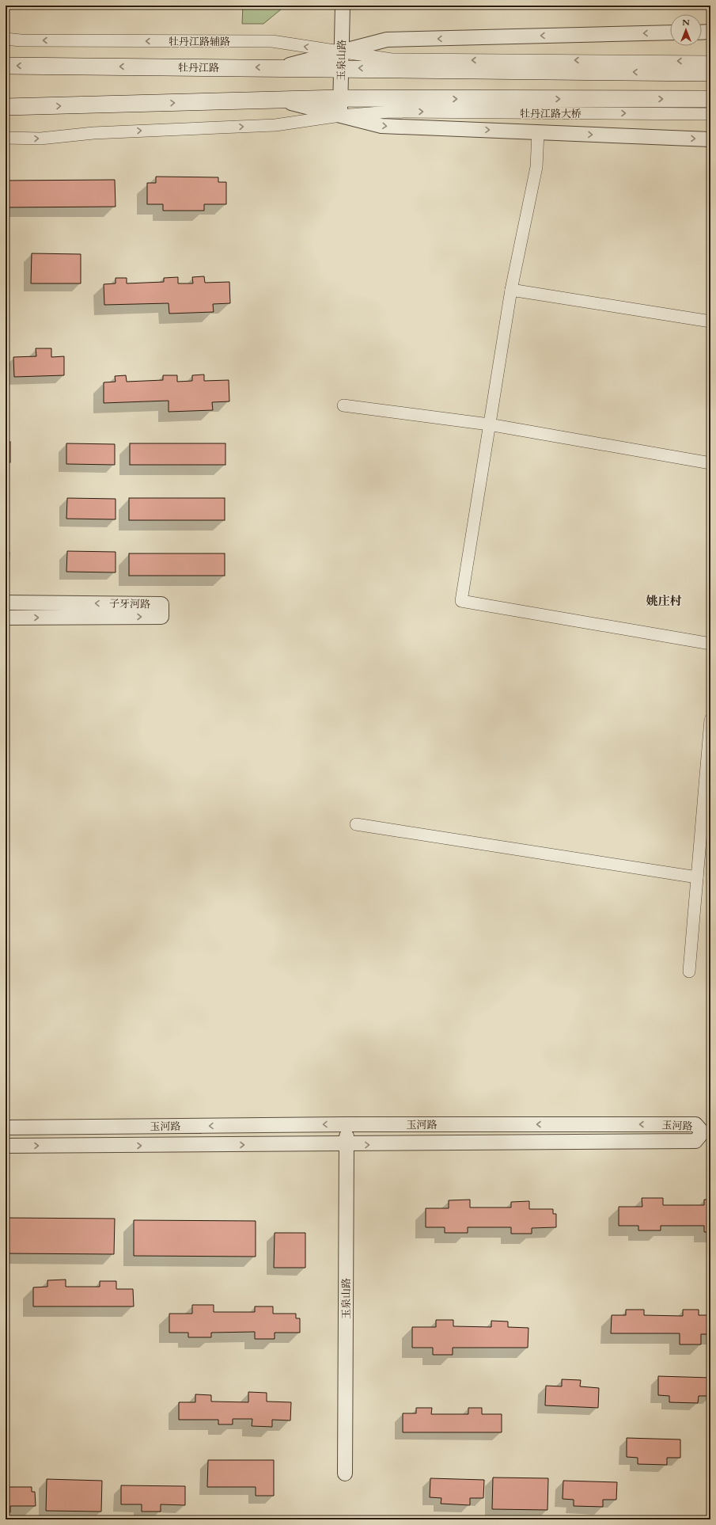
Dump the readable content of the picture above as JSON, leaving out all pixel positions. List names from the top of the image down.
{
  "streets": {
    "main road": ["牡丹江路", "牡丹江路大桥"],
    "street": [
      "牡丹江路辅路",
      "玉泉山路",
      "子牙河路",
      "玉河路"
    ]
  },
  "crossings": [
    ["牡丹江路辅路", "玉泉山路"],
    ["牡丹江路辅路", "牡丹江路"],
    ["玉泉山路", "牡丹江路"],
    ["玉泉山路", "玉河路"]
  ],
  "districts": ["姚庄村"],
  "north": "top"
}
